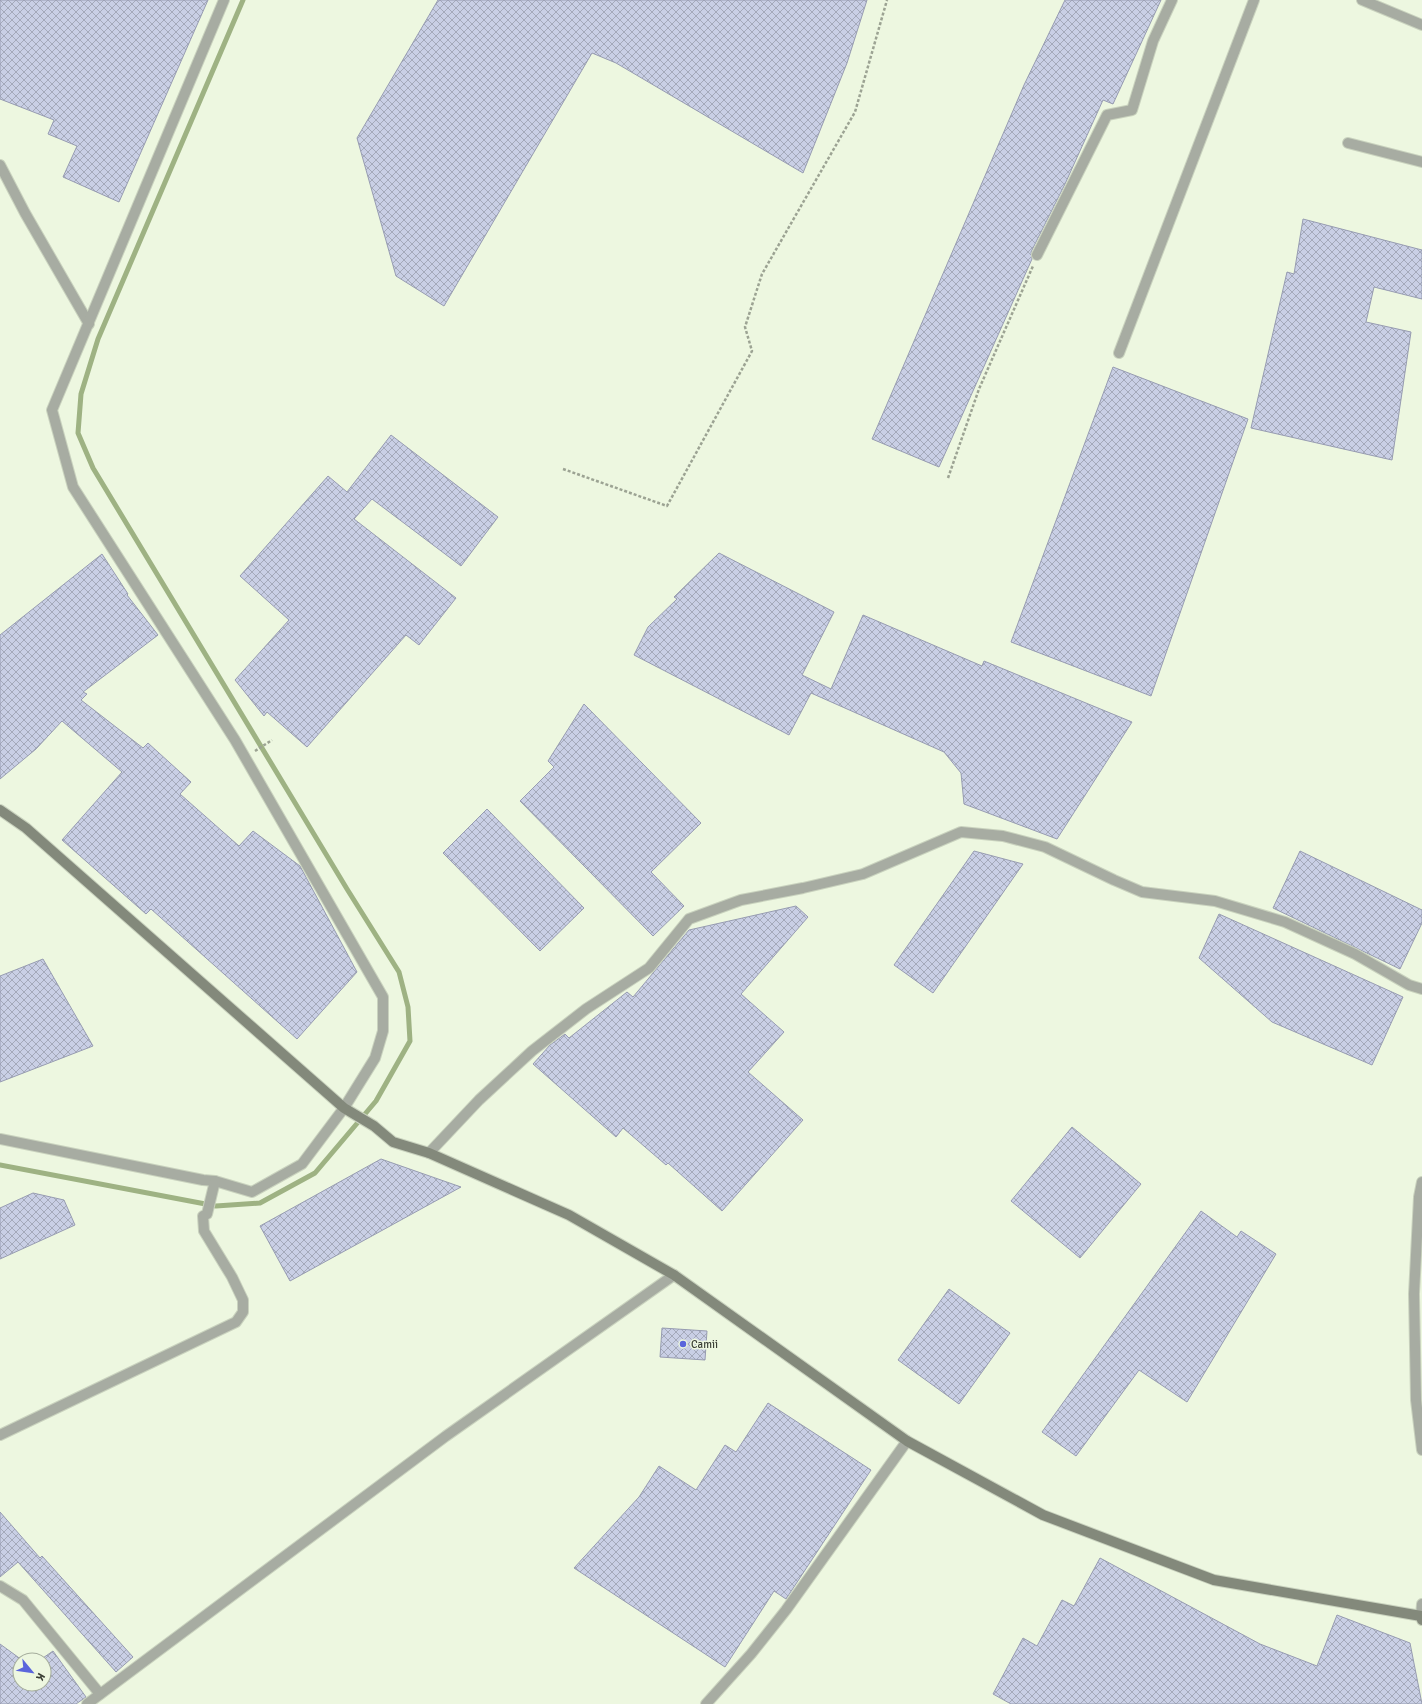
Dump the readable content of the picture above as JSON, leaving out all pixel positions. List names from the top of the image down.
{
  "places": ["Camii"],
  "north": "bottom right"
}
